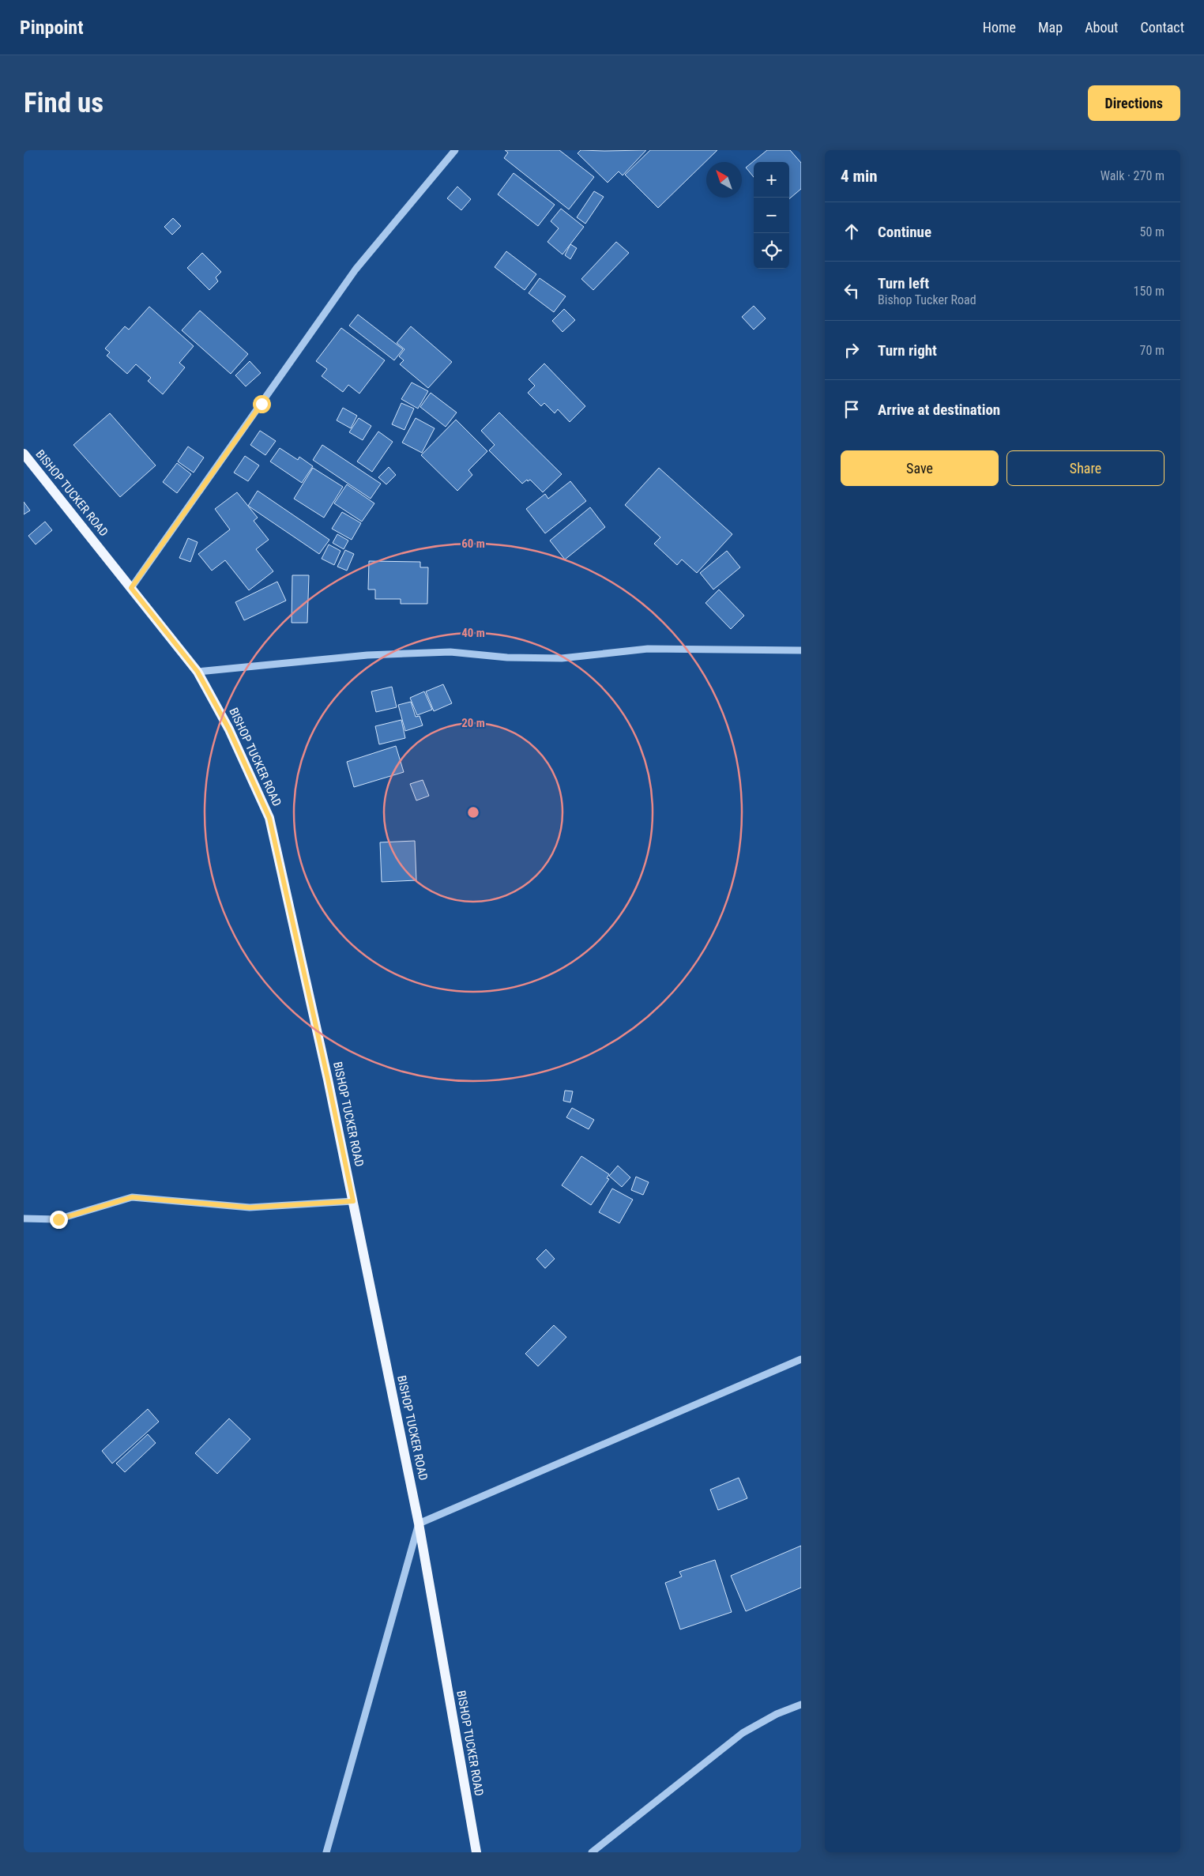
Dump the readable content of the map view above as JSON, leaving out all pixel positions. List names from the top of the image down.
{
  "streets": {
    "main road": ["BISHOP TUCKER ROAD"]
  },
  "north": "top left",
  "page": {
    "header": "Pinpoint",
    "nav": [
      "Home",
      "Map",
      "About",
      "Contact"
    ],
    "buttons": [
      "Directions",
      ["Save", "Share"]
    ],
    "title": "Find us",
    "heading": ["4 min", "Walk · 270 m"],
    "map_buttons": ["+", "−"],
    "list": [
      ["Continue", "50 m"],
      ["Turn left", "Bishop Tucker Road", "150 m"],
      ["Turn right", "70 m"],
      "Arrive at destination"
    ]
  },
  "rings": ["60 m", "40 m", "20 m"]
}
